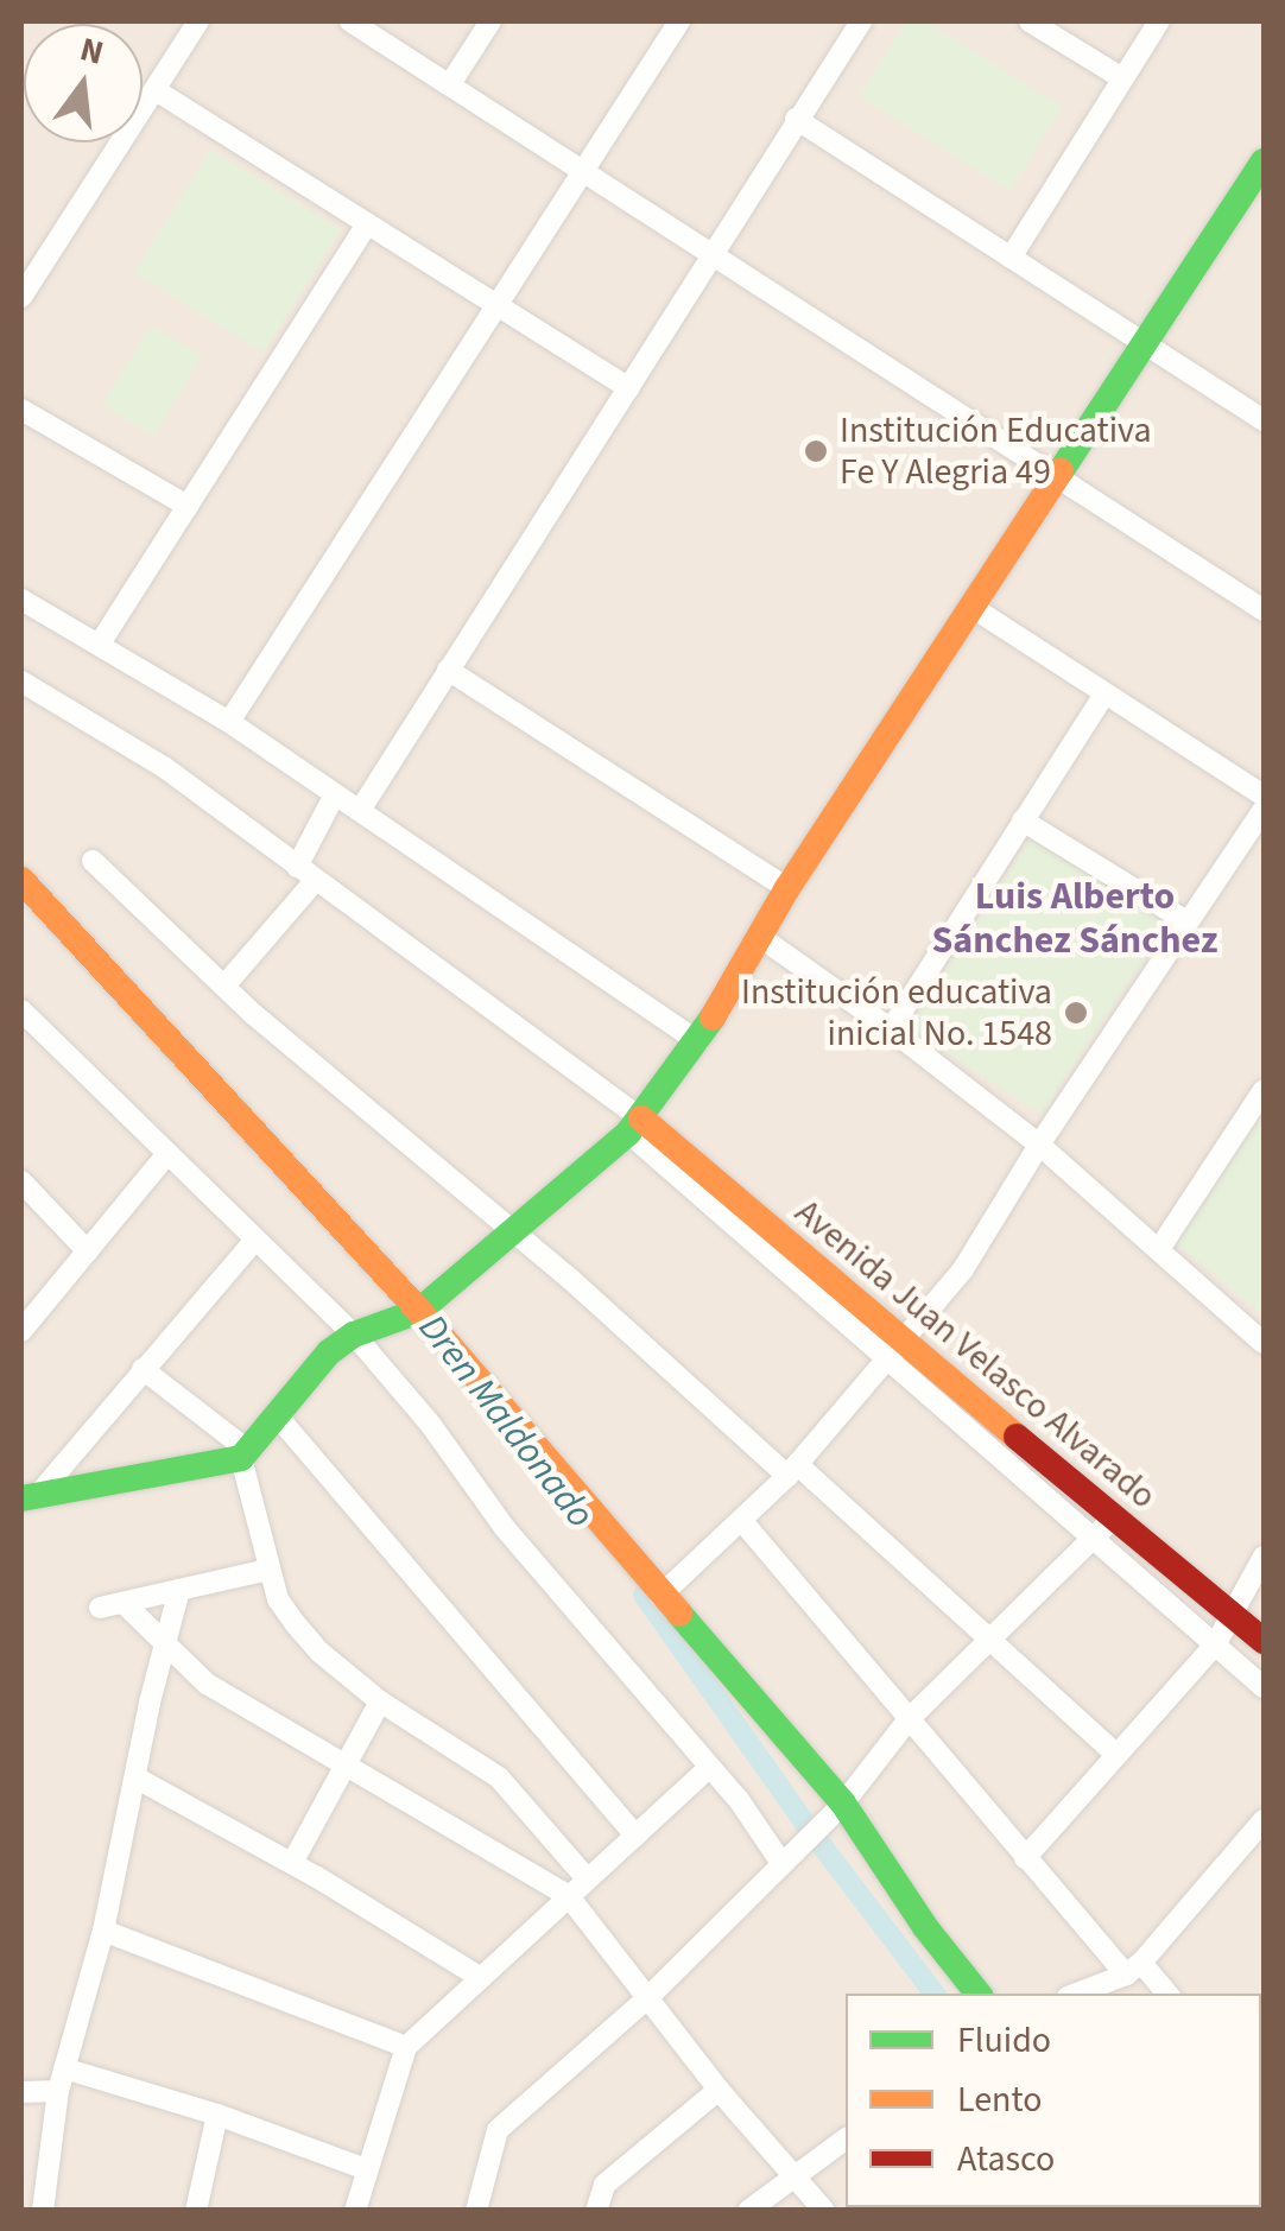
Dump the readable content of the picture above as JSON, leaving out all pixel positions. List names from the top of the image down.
{
  "streets": {
    "street": ["Avenida Juan Velasco Alvarado"]
  },
  "districts": ["Luis Alberto Sánchez Sánchez"],
  "water": ["Dren Maldonado"],
  "places": ["Institución Educativa Fe Y Alegria 49", "Institución educativa inicial No. 1548"],
  "legend": ["Fluido", "Lento", "Atasco"],
  "north": "top"
}
